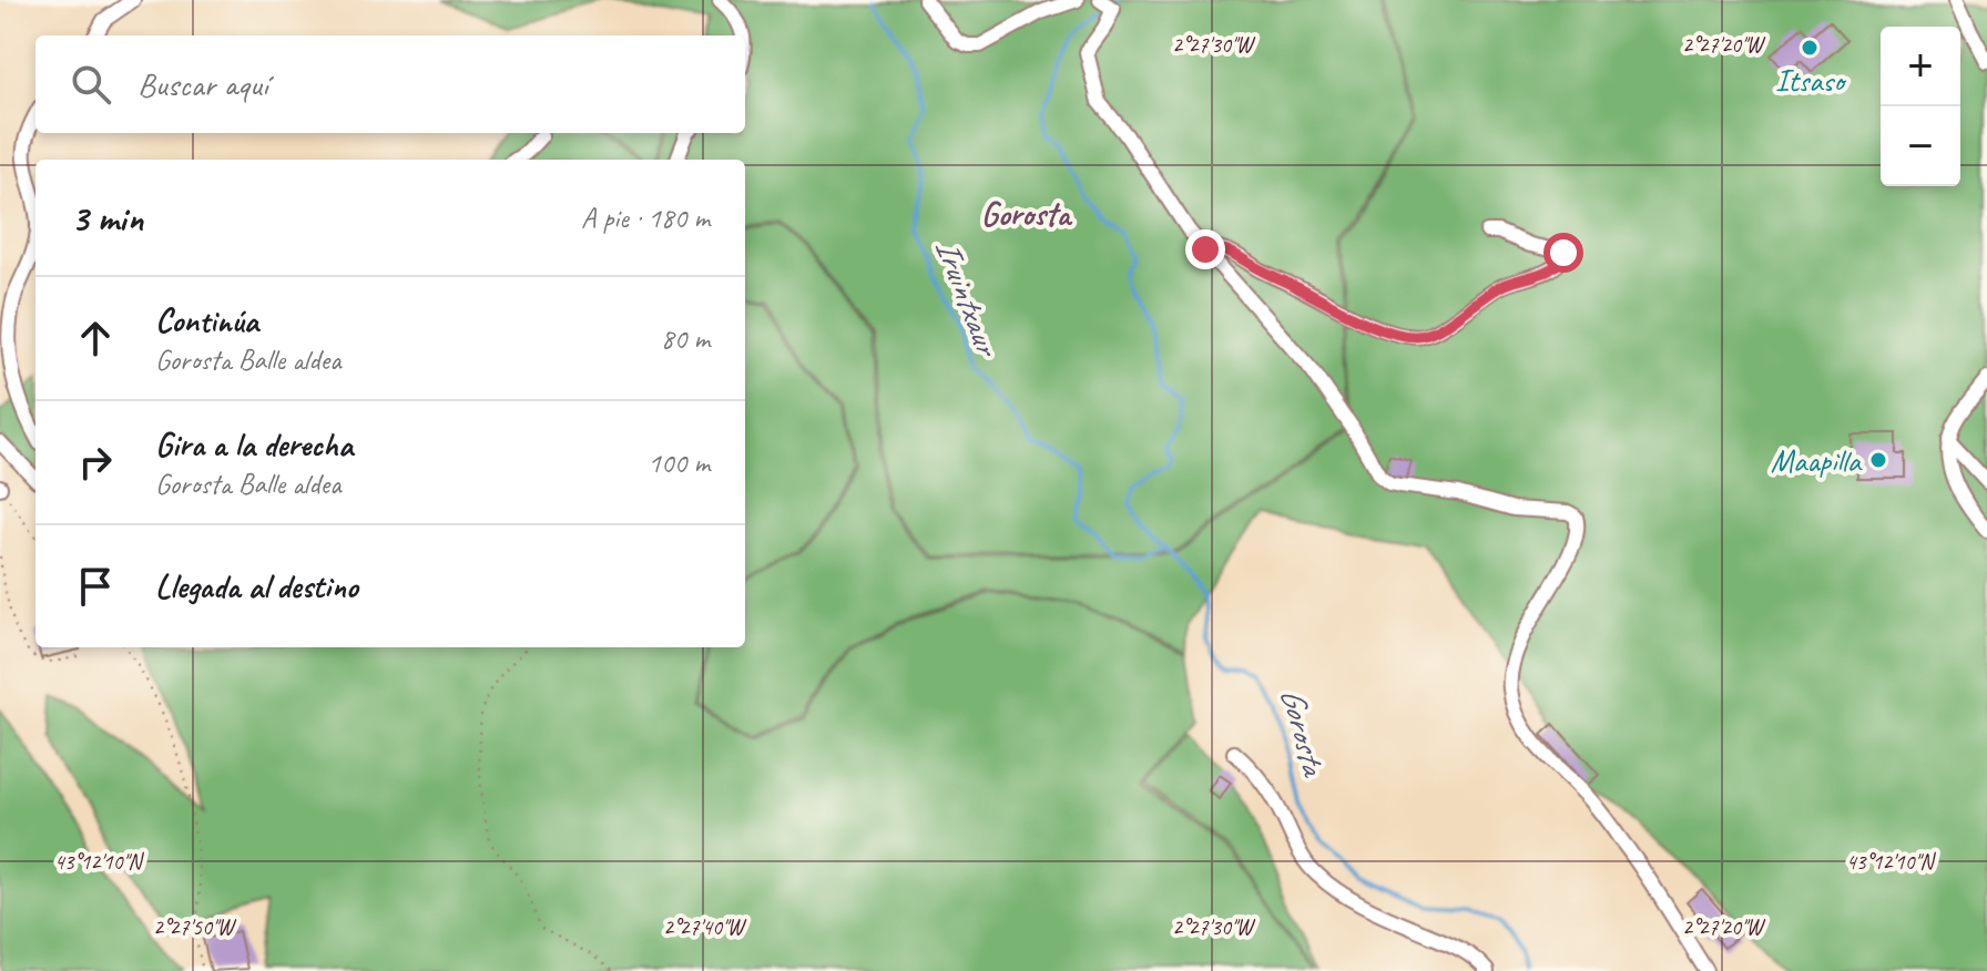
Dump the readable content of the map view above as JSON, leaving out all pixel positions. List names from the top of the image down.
{
  "districts": ["Gorosta"],
  "water": ["Iruintxaur", "Gorosta"],
  "places": ["Itsaso", "Maapilla"],
  "page": {
    "map_buttons": ["+", "−"],
    "search": "Buscar aquí",
    "heading": ["3 min", "A pie · 180 m"],
    "list": [
      ["Continúa", "Gorosta Balle aldea", "80 m"],
      ["Gira a la derecha", "Gorosta Balle aldea", "100 m"],
      "Llegada al destino"
    ]
  },
  "coordinates": [
    "2°27'30\"W",
    "2°27'20\"W",
    "43°12'10\"N",
    "2°27'50\"W",
    "2°27'40\"W"
  ]
}
